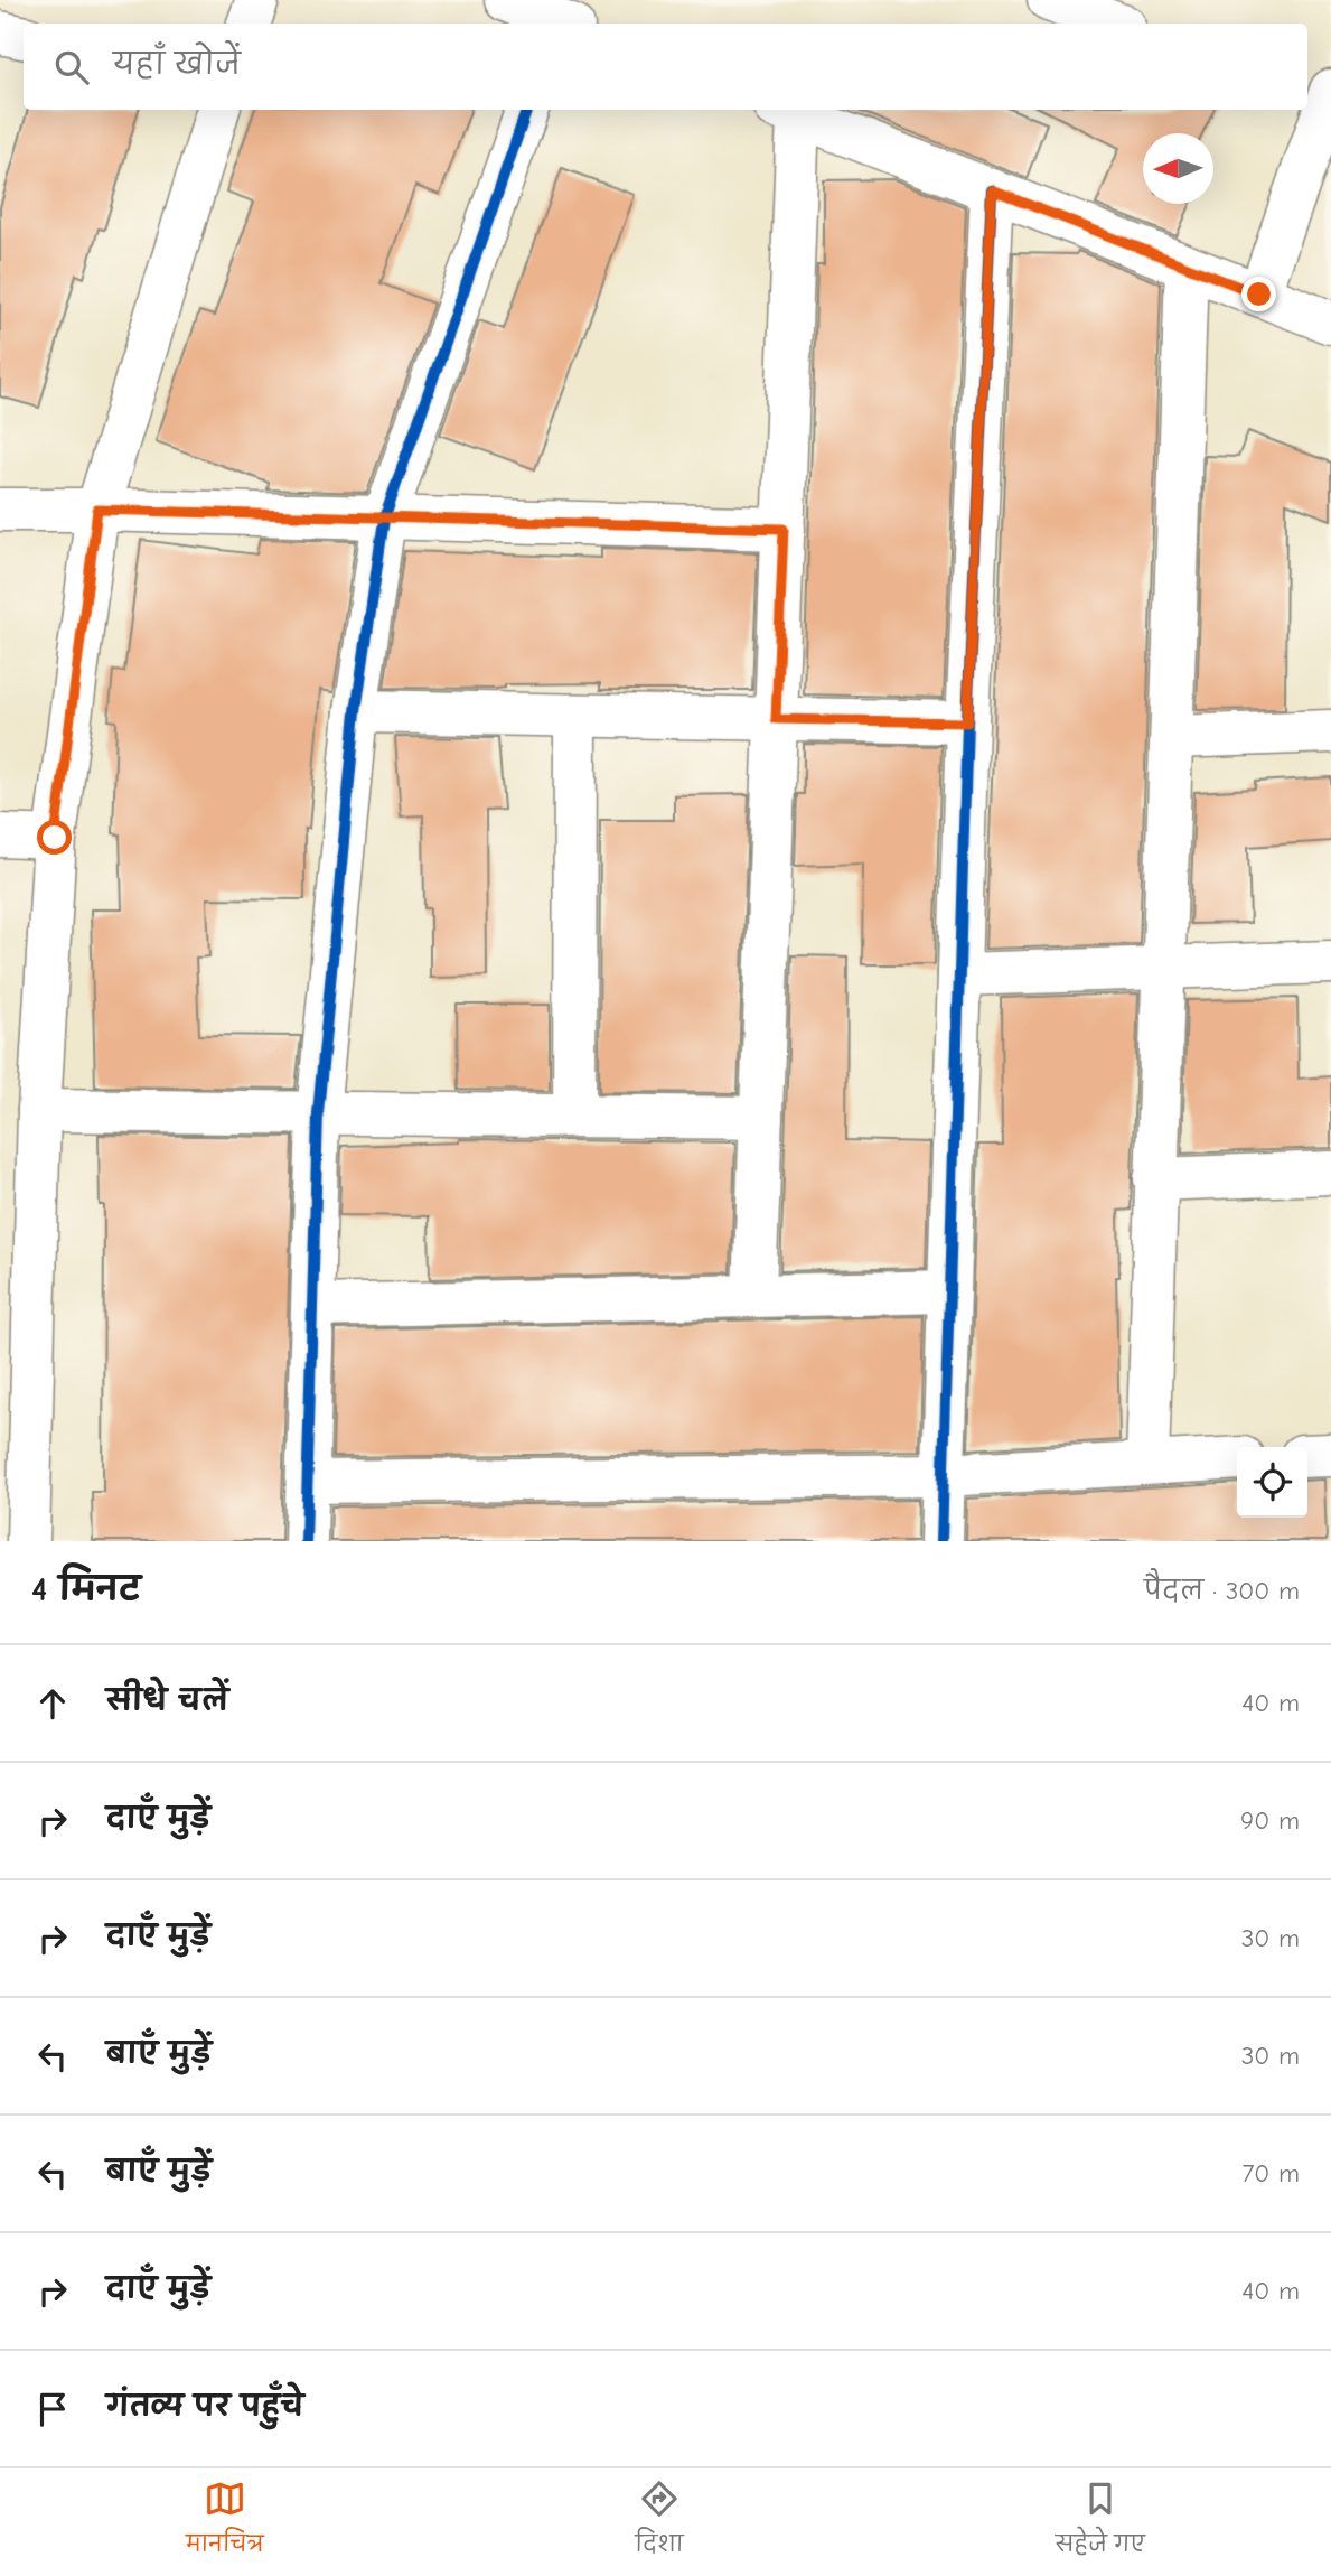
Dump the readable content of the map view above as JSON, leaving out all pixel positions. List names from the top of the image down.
{
  "north": "left",
  "page": {
    "search": "यहाँ खोजें",
    "heading": ["4 मिनट", "पैदल · 300 m"],
    "list": [
      ["सीधे चलें", "40 m"],
      ["दाएँ मुड़ें", "90 m"],
      ["दाएँ मुड़ें", "30 m"],
      ["बाएँ मुड़ें", "30 m"],
      ["बाएँ मुड़ें", "70 m"],
      ["दाएँ मुड़ें", "40 m"],
      "गंतव्य पर पहुँचे"
    ],
    "nav": ["मानचित्र", "दिशा", "सहेजे गए"]
  }
}
